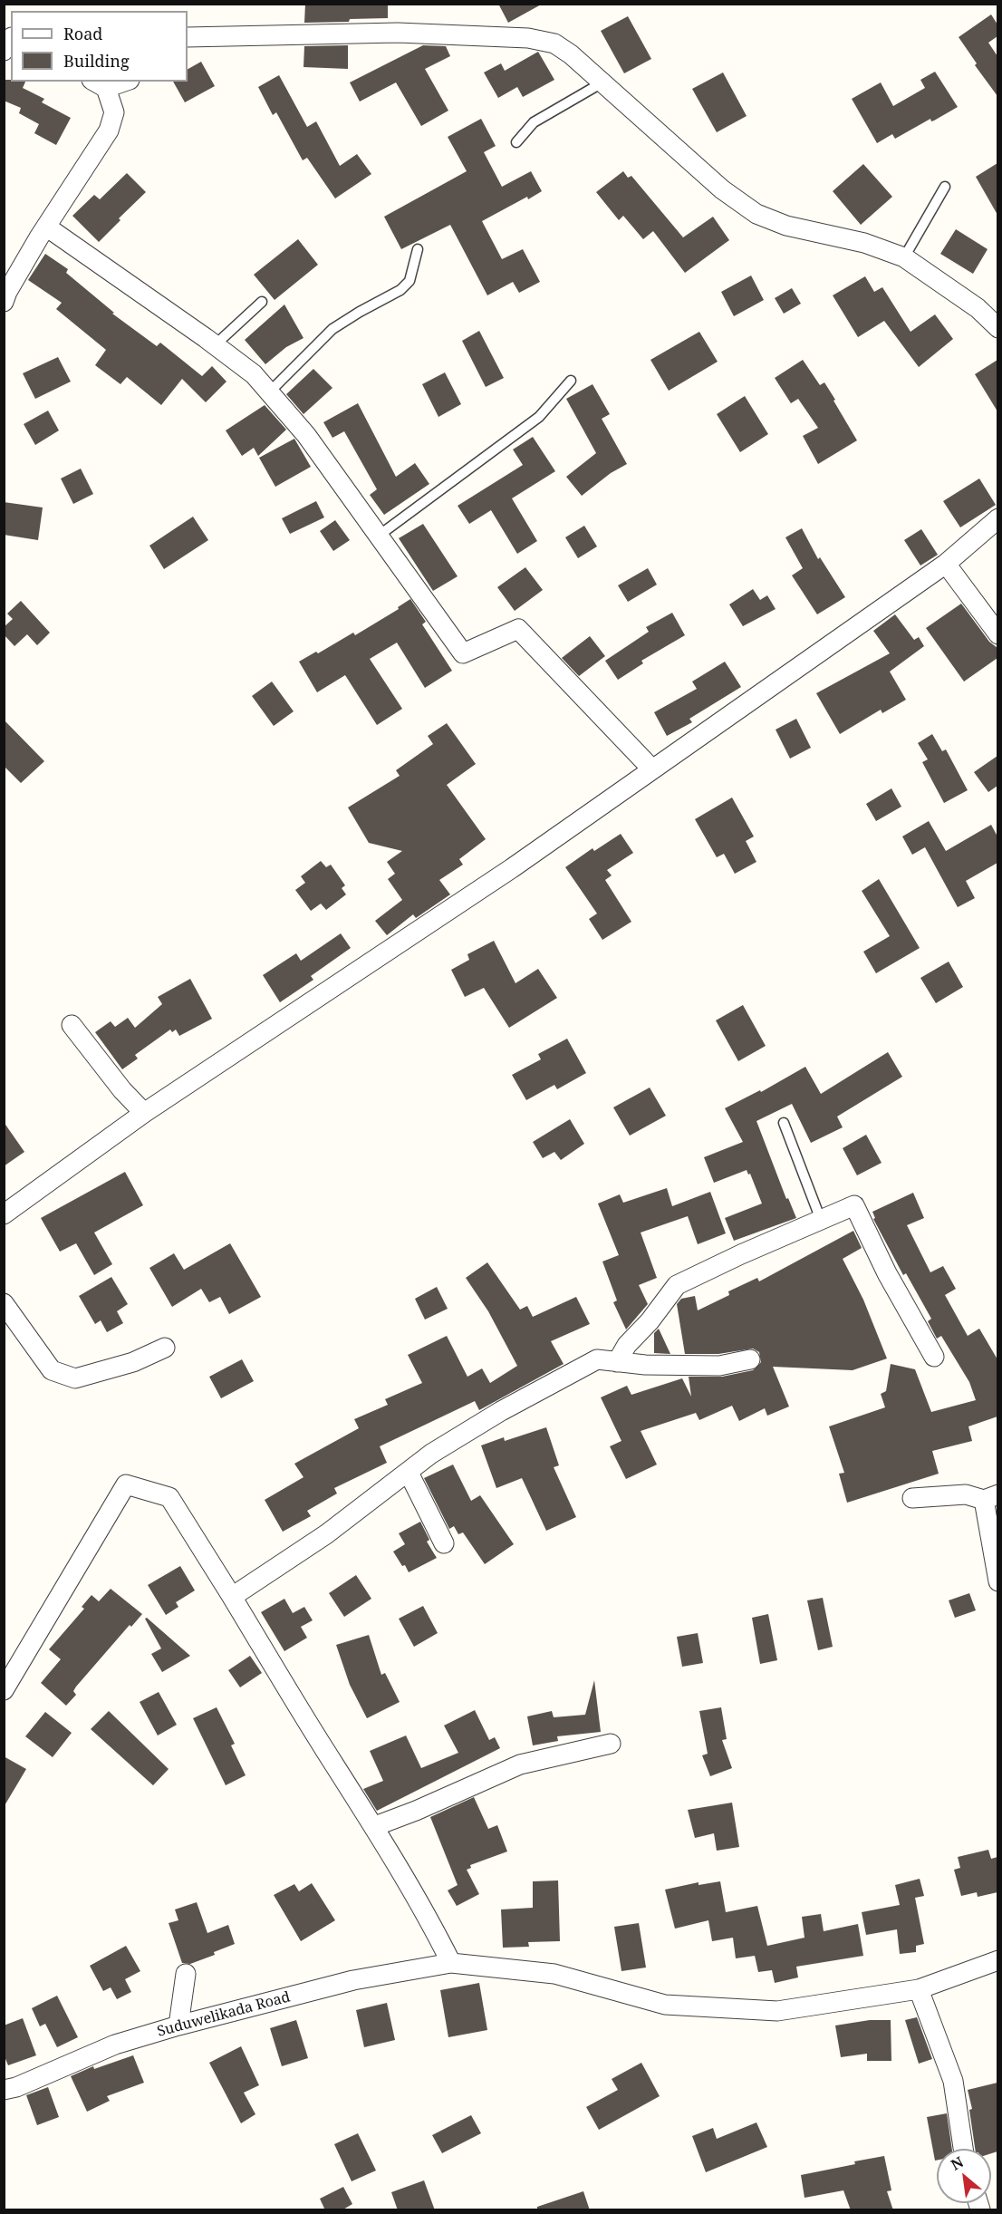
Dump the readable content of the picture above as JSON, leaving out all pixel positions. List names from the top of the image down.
{
  "streets": {
    "street": ["Suduwelikada Road"]
  },
  "legend": ["Road", "Building"],
  "north": "top left"
}
